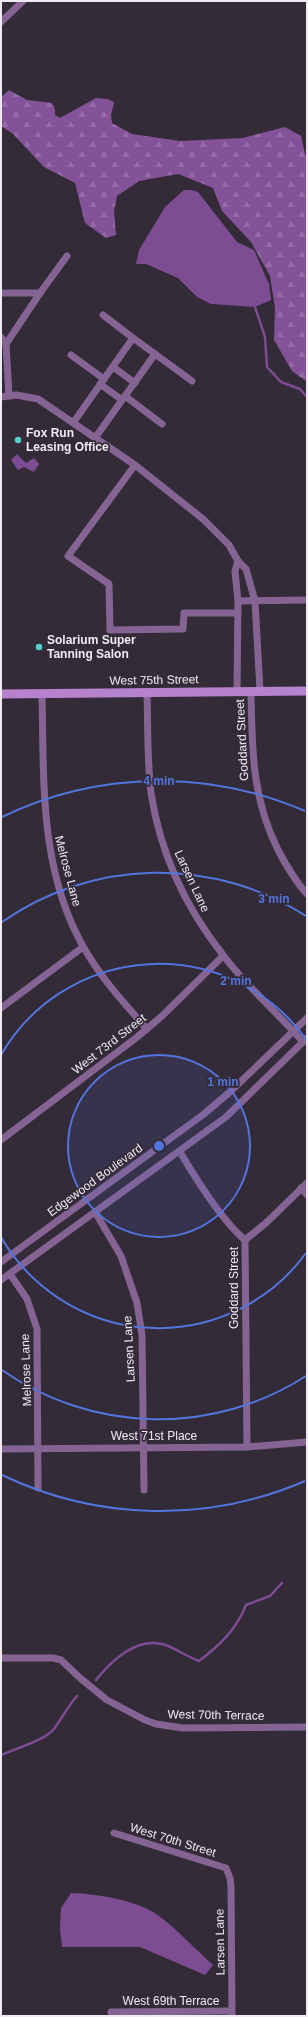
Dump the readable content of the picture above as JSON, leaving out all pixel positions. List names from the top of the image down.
{
  "streets": {
    "main road": ["West 75th Street"],
    "street": [
      "Goddard Street",
      "Melrose Lane",
      "Larsen Lane",
      "West 73rd Street",
      "Edgewood Boulevard",
      "West 71st Place",
      "West 70th Terrace",
      "West 70th Street",
      "West 69th Terrace"
    ]
  },
  "crossings": [
    ["West 75th Street", "Goddard Street"],
    ["West 75th Street", "Melrose Lane"],
    ["West 75th Street", "Larsen Lane"],
    ["Goddard Street", "West 71st Place"],
    ["Melrose Lane", "West 73rd Street"],
    ["Melrose Lane", "West 71st Place"],
    ["Larsen Lane", "West 73rd Street"],
    ["Larsen Lane", "Edgewood Boulevard"],
    ["Larsen Lane", "West 71st Place"],
    ["Larsen Lane", "West 70th Street"],
    ["Larsen Lane", "West 69th Terrace"]
  ],
  "places": ["Fox Run Leasing Office", "Solarium Super Tanning Salon"],
  "rings": [
    "4 min",
    "3 min",
    "2 min",
    "1 min"
  ]
}
